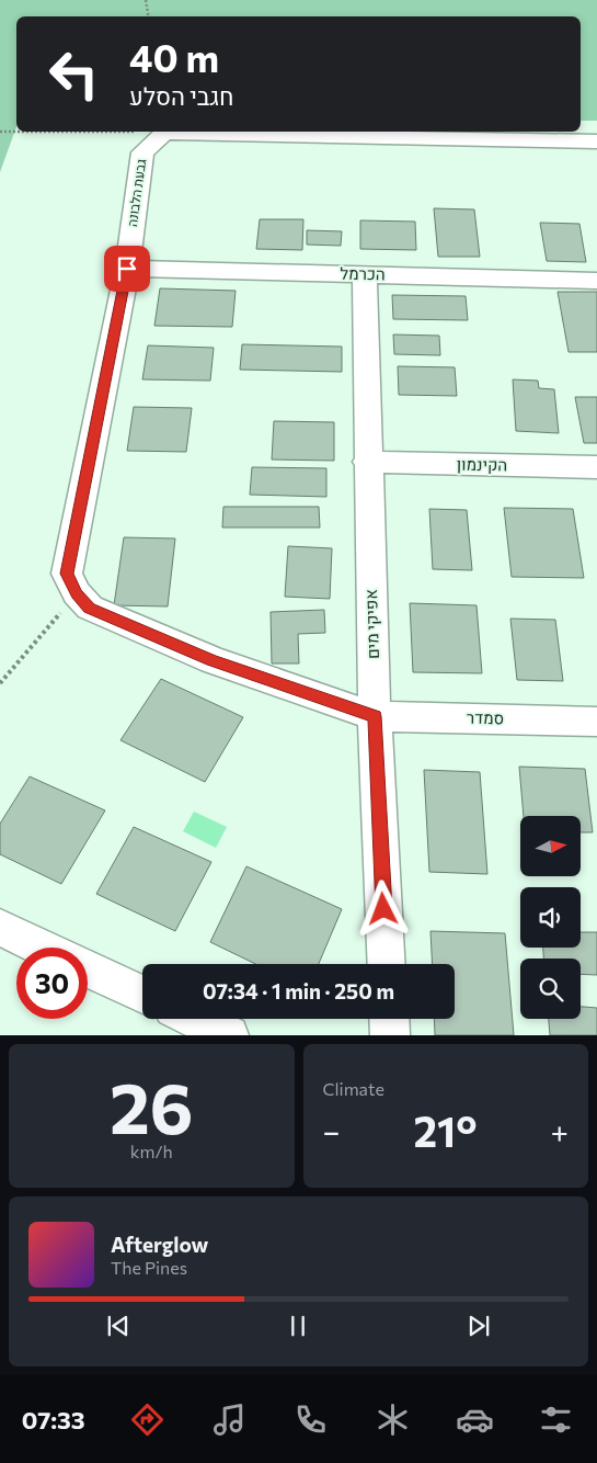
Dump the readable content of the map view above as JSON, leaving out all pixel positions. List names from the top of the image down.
{
  "streets": {
    "street": [
      "גבעת הלבונה",
      "הכרמל",
      "הקינמון",
      "אפיקי מים",
      "סמדר"
    ]
  },
  "crossings": [
    ["גבעת הלבונה", "הכרמל"],
    ["גבעת הלבונה", "סמדר"],
    ["הכרמל", "אפיקי מים"],
    ["הקינמון", "אפיקי מים"],
    ["אפיקי מים", "סמדר"]
  ],
  "north": "right",
  "page": {
    "turn": ["40 m", "חגבי הסלע"],
    "limit": "30",
    "trip": "07:34 · 1 min · 250 m",
    "tile": [
      ["26", "km/h"],
      "Climate"
    ],
    "heat": ["−", "21°", "+"],
    "song": ["Afterglow", "The Pines"],
    "tabs": "07:33"
  }
}
